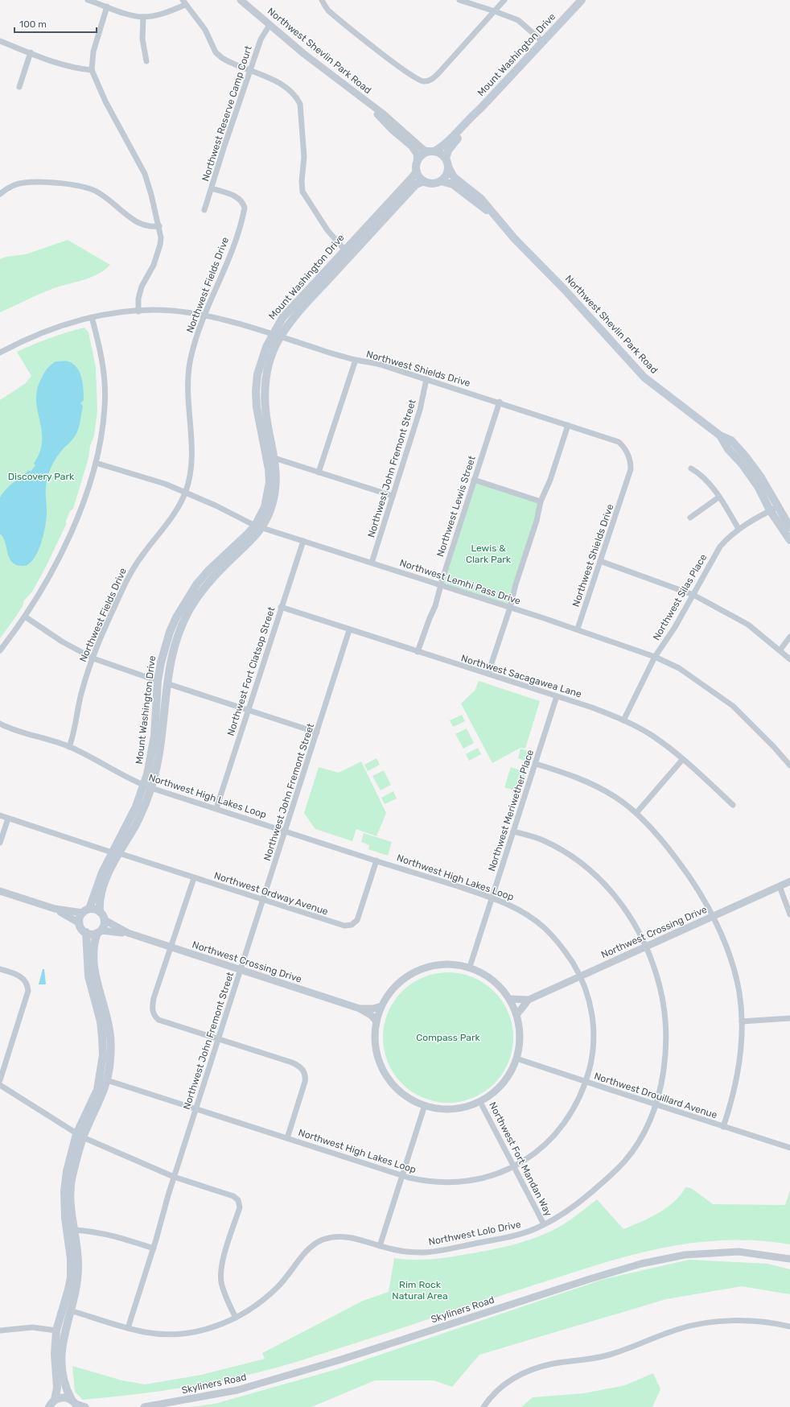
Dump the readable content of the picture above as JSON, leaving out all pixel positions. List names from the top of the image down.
{
  "streets": {
    "main road": ["Northwest Shevlin Park Road", "Mount Washington Drive"],
    "street": [
      "Northwest Reserve Camp Court",
      "Northwest Fields Drive",
      "Northwest Shields Drive",
      "Northwest John Fremont Street",
      "Northwest Lewis Street",
      "Northwest Lemhi Pass Drive",
      "Northwest Silas Place",
      "Northwest Fort Clatsop Street",
      "Northwest Sacagawea Lane",
      "Northwest High Lakes Loop",
      "Northwest Meriwether Place",
      "Northwest Ordway Avenue",
      "Northwest Crossing Drive",
      "Northwest Drouillard Avenue",
      "Northwest Fort Mandan Way",
      "Northwest Lolo Drive",
      "Skyliners Road"
    ]
  },
  "crossings": [
    ["Northwest Shevlin Park Road", "Mount Washington Drive"],
    ["Northwest Shevlin Park Road", "Northwest Reserve Camp Court"],
    ["Northwest Shevlin Park Road", "Northwest Silas Place"],
    ["Mount Washington Drive", "Northwest Shields Drive"],
    ["Mount Washington Drive", "Northwest Lemhi Pass Drive"],
    ["Mount Washington Drive", "Northwest High Lakes Loop"],
    ["Mount Washington Drive", "Northwest Ordway Avenue"],
    ["Mount Washington Drive", "Northwest Crossing Drive"],
    ["Northwest Reserve Camp Court", "Northwest Fields Drive"],
    ["Northwest Fields Drive", "Northwest Shields Drive"],
    ["Northwest Fields Drive", "Northwest Lemhi Pass Drive"],
    ["Northwest Fields Drive", "Northwest High Lakes Loop"],
    ["Northwest Shields Drive", "Northwest John Fremont Street"],
    ["Northwest Shields Drive", "Northwest Lewis Street"],
    ["Northwest Shields Drive", "Northwest Lemhi Pass Drive"],
    ["Northwest John Fremont Street", "Northwest Lemhi Pass Drive"],
    ["Northwest John Fremont Street", "Northwest Sacagawea Lane"],
    ["Northwest John Fremont Street", "Northwest High Lakes Loop"],
    ["Northwest John Fremont Street", "Northwest Ordway Avenue"],
    ["Northwest John Fremont Street", "Northwest Crossing Drive"],
    ["Northwest John Fremont Street", "Northwest Lolo Drive"],
    ["Northwest Lewis Street", "Northwest Lemhi Pass Drive"],
    ["Northwest Lewis Street", "Northwest Sacagawea Lane"],
    ["Northwest Lemhi Pass Drive", "Northwest Silas Place"],
    ["Northwest Lemhi Pass Drive", "Northwest Fort Clatsop Street"],
    ["Northwest Silas Place", "Northwest Sacagawea Lane"],
    ["Northwest Fort Clatsop Street", "Northwest Sacagawea Lane"],
    ["Northwest Fort Clatsop Street", "Northwest High Lakes Loop"],
    ["Northwest Sacagawea Lane", "Northwest Meriwether Place"],
    ["Northwest High Lakes Loop", "Northwest Meriwether Place"],
    ["Northwest High Lakes Loop", "Northwest Ordway Avenue"],
    ["Northwest High Lakes Loop", "Northwest Crossing Drive"],
    ["Northwest High Lakes Loop", "Northwest Drouillard Avenue"],
    ["Northwest High Lakes Loop", "Northwest Fort Mandan Way"],
    ["Northwest Meriwether Place", "Northwest Lolo Drive"],
    ["Northwest Crossing Drive", "Northwest Lolo Drive"],
    ["Northwest Drouillard Avenue", "Northwest Lolo Drive"],
    ["Northwest Fort Mandan Way", "Northwest Lolo Drive"]
  ],
  "parks": [
    "Discovery Park",
    "Lewis & Clark Park",
    "Compass Park",
    "Rim Rock Natural Area"
  ],
  "scale_bar": "100 m"
}
